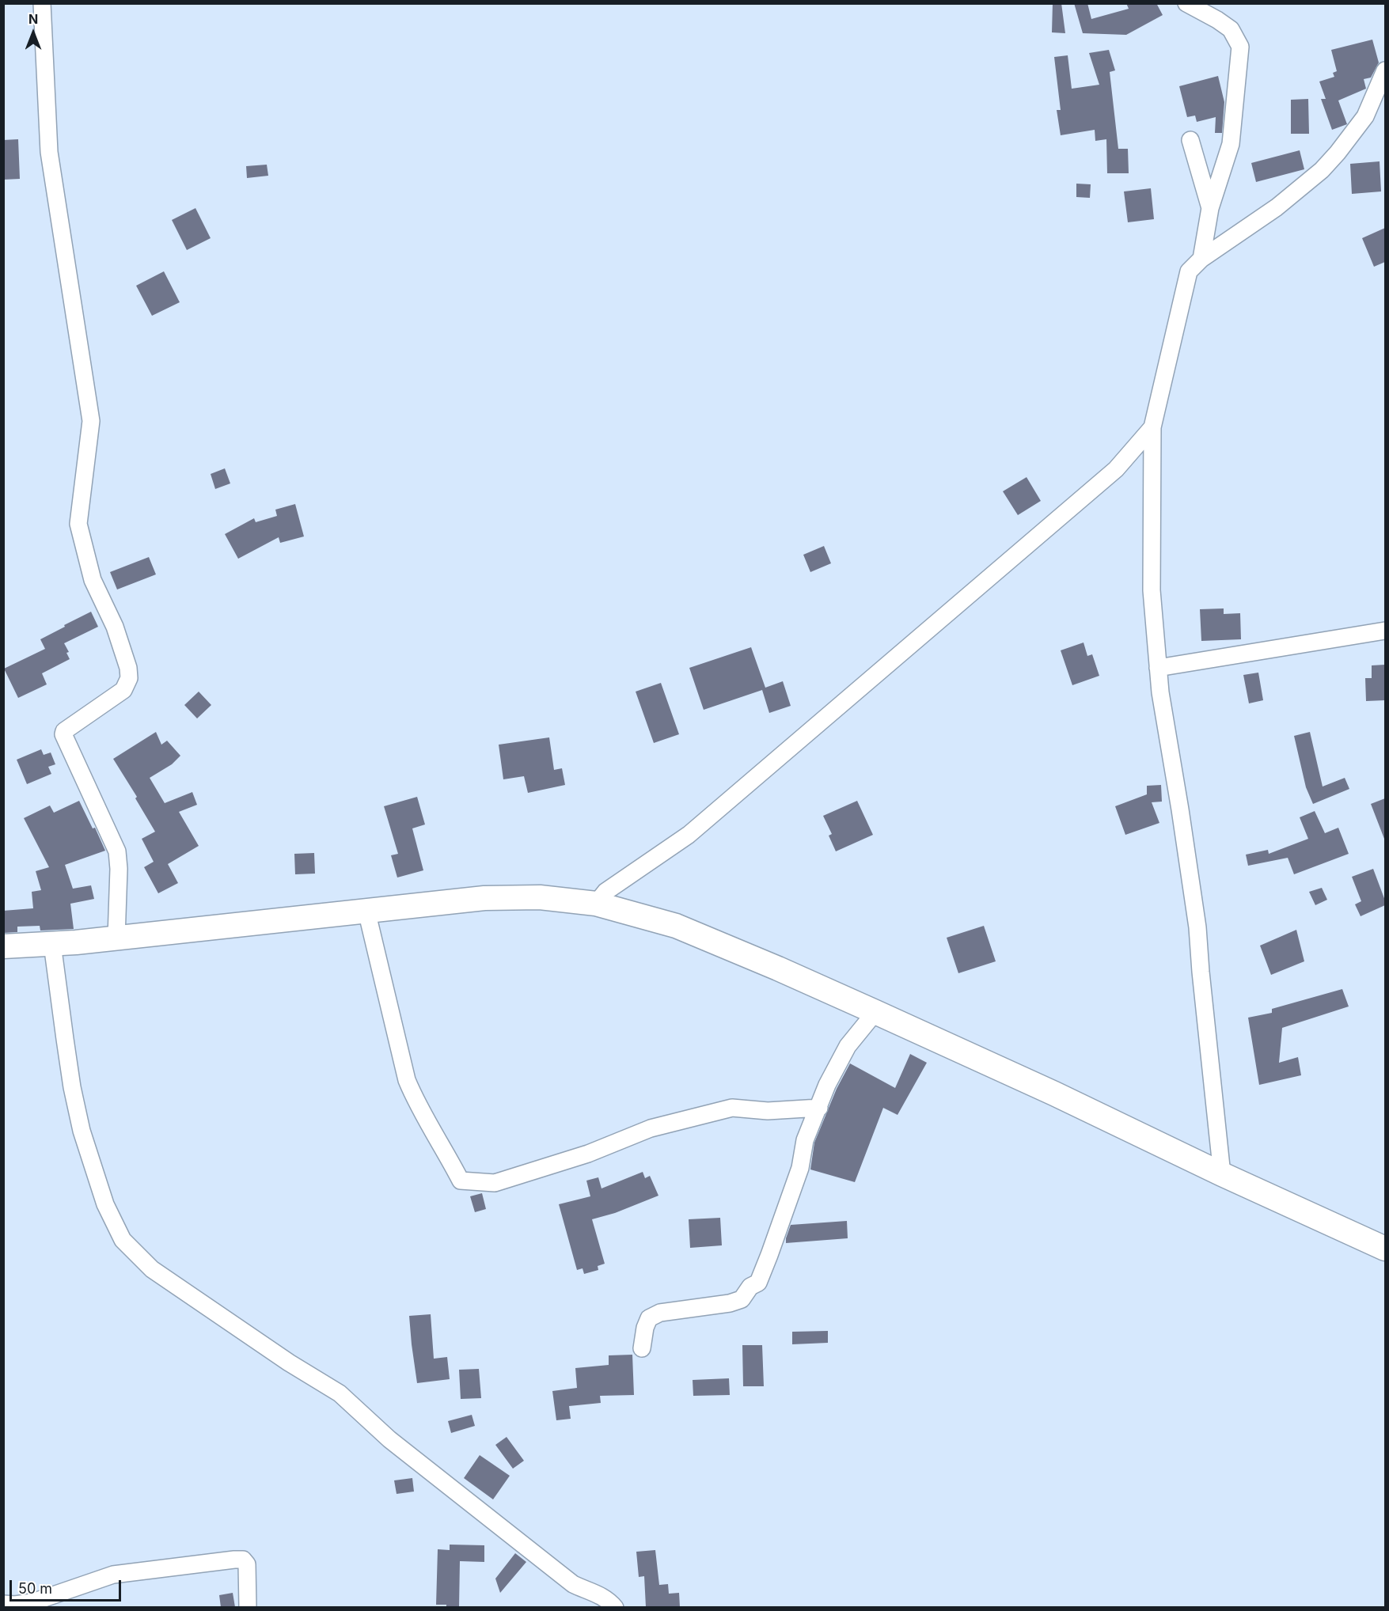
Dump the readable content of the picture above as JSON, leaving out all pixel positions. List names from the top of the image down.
{
  "scale_bar": "50 m",
  "north": "top"
}
